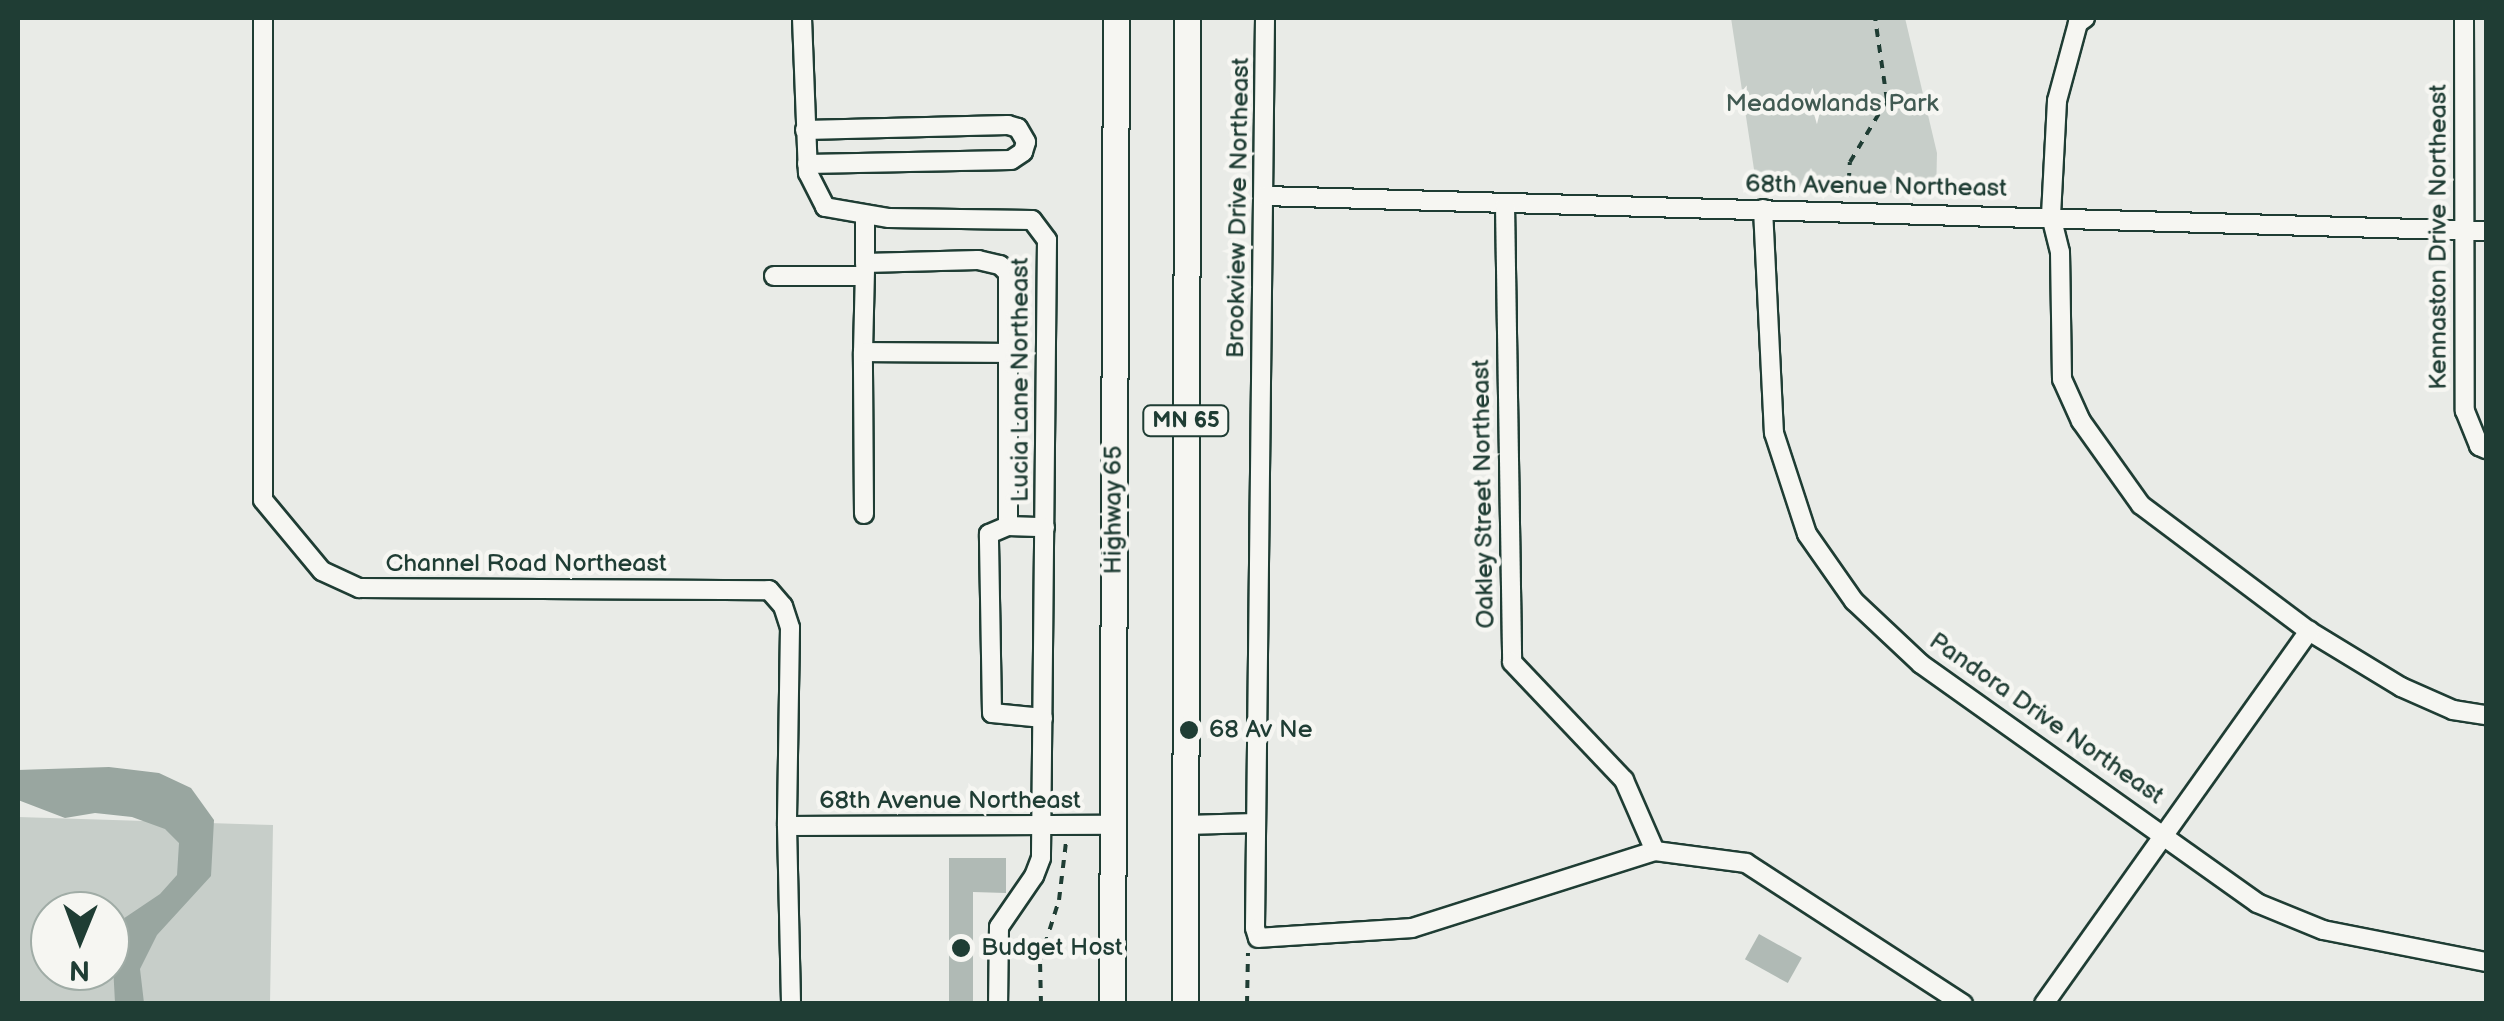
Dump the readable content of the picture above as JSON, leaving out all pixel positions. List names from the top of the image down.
{
  "streets": {
    "highway": ["MN 65", "Highway 65"],
    "street": [
      "68th Avenue Northeast",
      "Brookview Drive Northeast",
      "Kennaston Drive Northeast",
      "Lucia Lane Northeast",
      "Oakley Street Northeast",
      "Channel Road Northeast",
      "Pandora Drive Northeast"
    ]
  },
  "crossings": [
    ["68th Avenue Northeast", "Brookview Drive Northeast"],
    ["68th Avenue Northeast", "Kennaston Drive Northeast"],
    ["68th Avenue Northeast", "Lucia Lane Northeast"],
    ["68th Avenue Northeast", "Oakley Street Northeast"],
    ["68th Avenue Northeast", "Highway 65"],
    ["68th Avenue Northeast", "Channel Road Northeast"],
    ["68th Avenue Northeast", "Pandora Drive Northeast"]
  ],
  "parks": ["Meadowlands Park"],
  "places": ["68 Av Ne", "Budget Host"],
  "north": "bottom"
}
